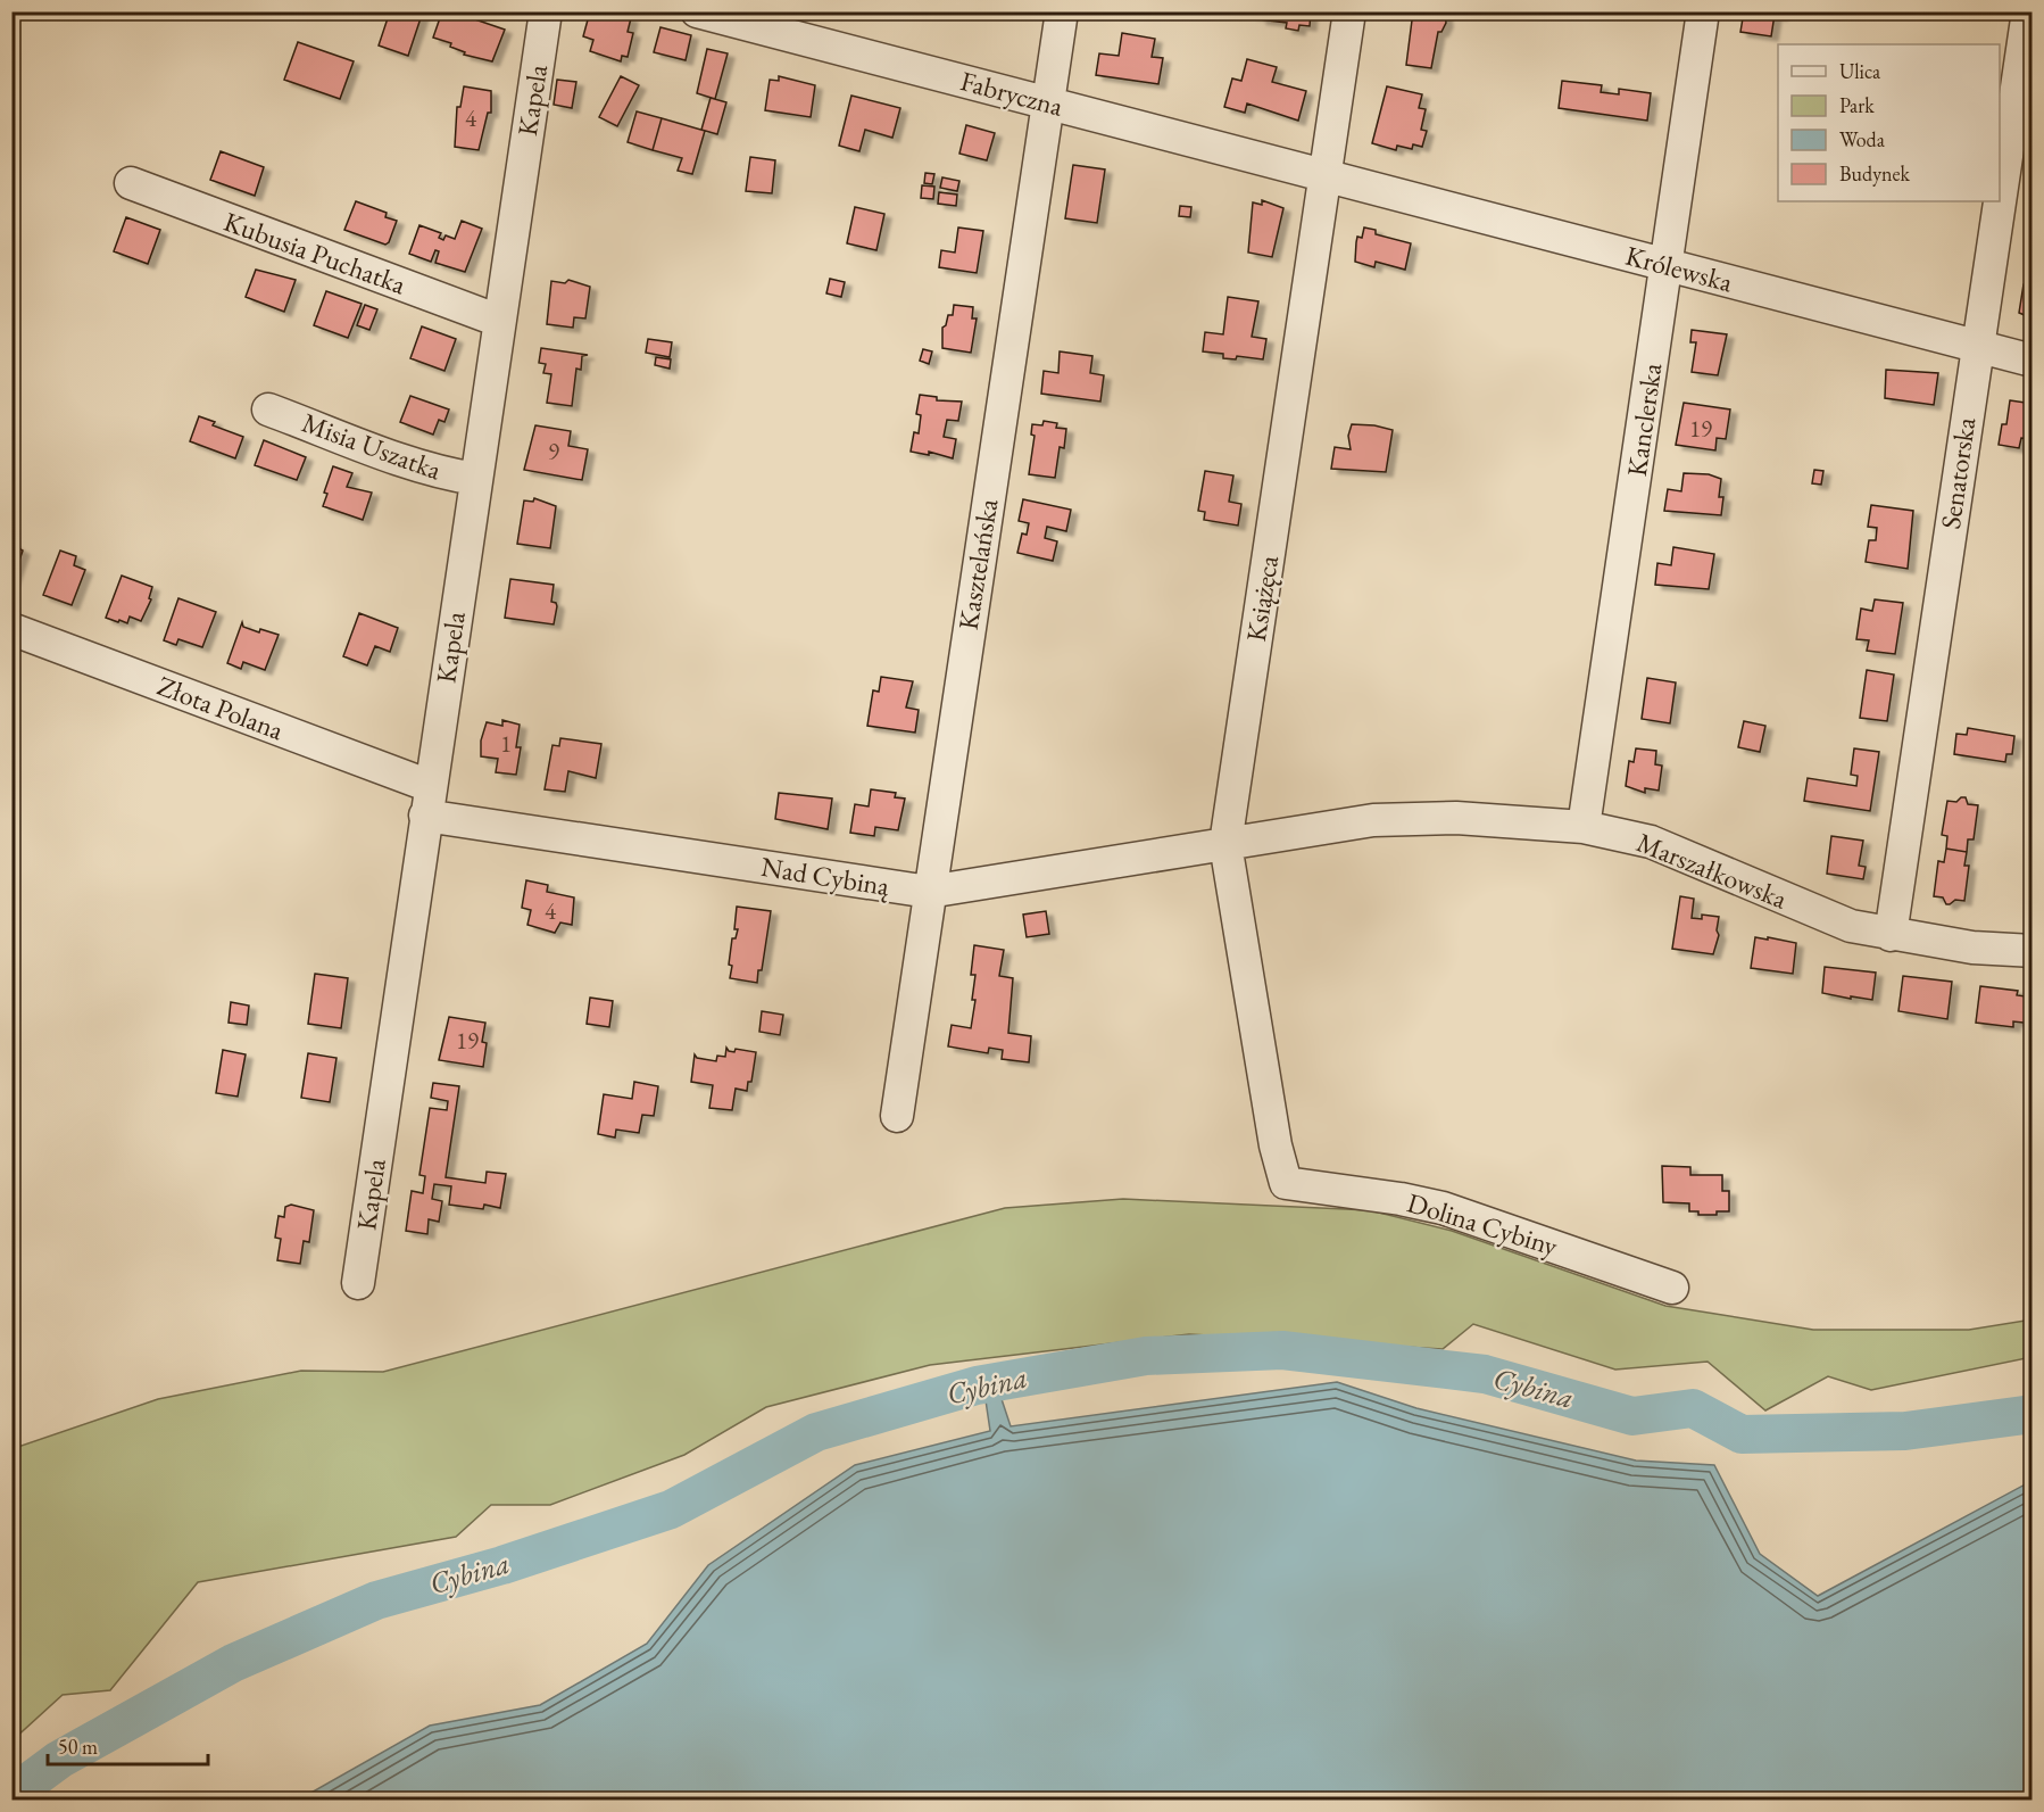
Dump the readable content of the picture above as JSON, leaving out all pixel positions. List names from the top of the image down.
{
  "streets": {
    "street": [
      "Fabryczna",
      "Kapela",
      "Kubusia Puchatka",
      "Królewska",
      "Kanclerska",
      "Misia Uszatka",
      "Senatorska",
      "Kasztelańska",
      "Książęca",
      "Złota Polana",
      "Marszałkowska",
      "Nad Cybiną",
      "Dolina Cybiny"
    ]
  },
  "crossings": [
    ["Fabryczna", "Królewska"],
    ["Fabryczna", "Kasztelańska"],
    ["Fabryczna", "Książęca"],
    ["Kapela", "Kubusia Puchatka"],
    ["Kapela", "Misia Uszatka"],
    ["Kapela", "Złota Polana"],
    ["Kapela", "Nad Cybiną"],
    ["Królewska", "Kanclerska"],
    ["Królewska", "Senatorska"],
    ["Królewska", "Książęca"],
    ["Kanclerska", "Marszałkowska"],
    ["Senatorska", "Marszałkowska"],
    ["Kasztelańska", "Nad Cybiną"],
    ["Książęca", "Marszałkowska"],
    ["Książęca", "Nad Cybiną"],
    ["Książęca", "Dolina Cybiny"],
    ["Złota Polana", "Nad Cybiną"],
    ["Marszałkowska", "Nad Cybiną"]
  ],
  "water": ["Cybina"],
  "house_numbers": [
    "4",
    "19",
    "9",
    "1",
    "4",
    "19"
  ],
  "legend": [
    "Ulica",
    "Park",
    "Woda",
    "Budynek"
  ],
  "scale_bar": "50 m"
}
